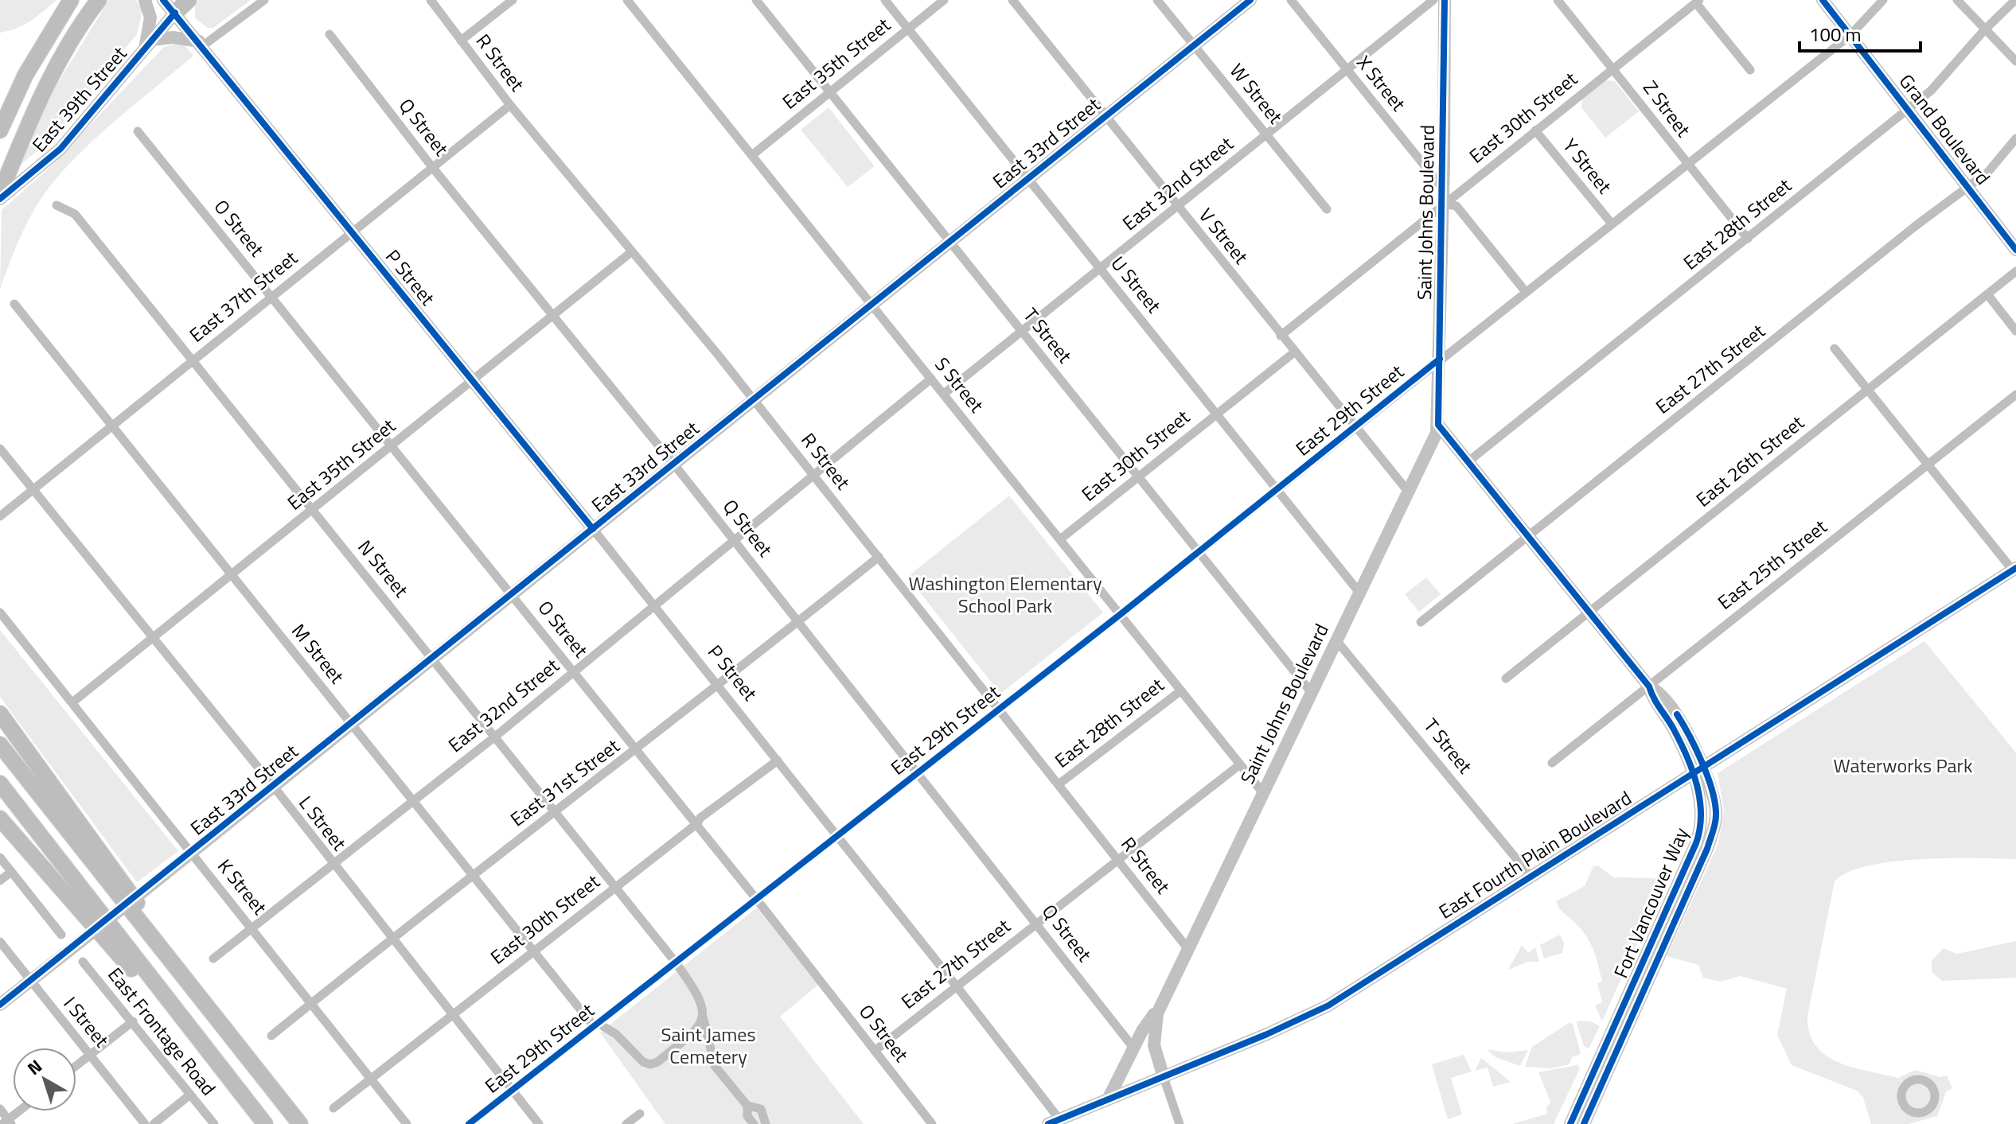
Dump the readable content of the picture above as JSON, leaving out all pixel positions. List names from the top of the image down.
{
  "streets": {
    "street": [
      "R Street",
      "East 35th Street",
      "X Street",
      "W Street",
      "East 39th Street",
      "Z Street",
      "East 30th Street",
      "Q Street",
      "Grand Boulevard",
      "East 33rd Street",
      "Y Street",
      "East 32nd Street",
      "Saint Johns Boulevard",
      "East 28th Street",
      "O Street",
      "V Street",
      "P Street",
      "U Street",
      "East 37th Street",
      "T Street",
      "East 27th Street",
      "S Street",
      "East 29th Street",
      "East 26th Street",
      "East 25th Street",
      "N Street",
      "M Street",
      "East 31st Street",
      "L Street",
      "East Fourth Plain Boulevard",
      "K Street",
      "Fort Vancouver Way",
      "I Street",
      "East Frontage Road"
    ]
  },
  "crossings": [
    ["R Street", "East 35th Street"],
    ["R Street", "East 33rd Street"],
    ["R Street", "East 32nd Street"],
    ["R Street", "Saint Johns Boulevard"],
    ["R Street", "East 28th Street"],
    ["R Street", "East 37th Street"],
    ["R Street", "East 27th Street"],
    ["R Street", "East 29th Street"],
    ["R Street", "East 31st Street"],
    ["East 35th Street", "Q Street"],
    ["East 35th Street", "O Street"],
    ["East 35th Street", "P Street"],
    ["East 35th Street", "U Street"],
    ["East 35th Street", "T Street"],
    ["East 35th Street", "S Street"],
    ["East 35th Street", "N Street"],
    ["East 35th Street", "M Street"],
    ["East 35th Street", "L Street"],
    ["East 35th Street", "K Street"],
    ["X Street", "East 32nd Street"],
    ["X Street", "Saint Johns Boulevard"],
    ["W Street", "East 33rd Street"],
    ["W Street", "East 32nd Street"],
    ["East 39th Street", "P Street"],
    ["Z Street", "East 30th Street"],
    ["Z Street", "East 28th Street"],
    ["Z Street", "East 29th Street"],
    ["East 30th Street", "Y Street"],
    ["East 30th Street", "Saint Johns Boulevard"],
    ["East 30th Street", "O Street"],
    ["East 30th Street", "V Street"],
    ["East 30th Street", "P Street"],
    ["East 30th Street", "U Street"],
    ["East 30th Street", "T Street"],
    ["East 30th Street", "S Street"],
    ["East 30th Street", "N Street"],
    ["East 30th Street", "M Street"],
    ["East 30th Street", "L Street"],
    ["East 30th Street", "K Street"],
    ["Q Street", "East 33rd Street"],
    ["Q Street", "East 32nd Street"],
    ["Q Street", "East 37th Street"],
    ["Q Street", "East 27th Street"],
    ["Q Street", "East 29th Street"],
    ["Q Street", "East 31st Street"],
    ["Grand Boulevard", "East 28th Street"],
    ["Grand Boulevard", "East 27th Street"],
    ["Grand Boulevard", "East 29th Street"],
    ["East 33rd Street", "O Street"],
    ["East 33rd Street", "V Street"],
    ["East 33rd Street", "P Street"],
    ["East 33rd Street", "U Street"],
    ["East 33rd Street", "T Street"],
    ["East 33rd Street", "S Street"],
    ["East 33rd Street", "N Street"],
    ["East 33rd Street", "M Street"],
    ["East 33rd Street", "L Street"],
    ["East 33rd Street", "K Street"],
    ["East 33rd Street", "I Street"],
    ["Y Street", "East 29th Street"],
    ["East 32nd Street", "O Street"],
    ["East 32nd Street", "V Street"],
    ["East 32nd Street", "P Street"],
    ["East 32nd Street", "U Street"],
    ["East 32nd Street", "T Street"],
    ["East 32nd Street", "S Street"],
    ["East 32nd Street", "N Street"],
    ["East 32nd Street", "M Street"],
    ["East 32nd Street", "L Street"],
    ["East 32nd Street", "K Street"],
    ["Saint Johns Boulevard", "V Street"],
    ["Saint Johns Boulevard", "U Street"],
    ["Saint Johns Boulevard", "T Street"],
    ["Saint Johns Boulevard", "S Street"],
    ["Saint Johns Boulevard", "East 29th Street"],
    ["Saint Johns Boulevard", "East Fourth Plain Boulevard"],
    ["Saint Johns Boulevard", "Fort Vancouver Way"],
    ["East 28th Street", "S Street"],
    ["East 28th Street", "Fort Vancouver Way"],
    ["O Street", "East 37th Street"],
    ["O Street", "East 27th Street"],
    ["O Street", "East 29th Street"],
    ["O Street", "East 31st Street"],
    ["V Street", "East 29th Street"],
    ["P Street", "East 37th Street"],
    ["P Street", "East 27th Street"],
    ["P Street", "East 29th Street"],
    ["P Street", "East 31st Street"],
    ["P Street", "East Fourth Plain Boulevard"],
    ["U Street", "East 29th Street"],
    ["East 37th Street", "N Street"],
    ["East 37th Street", "M Street"],
    ["East 37th Street", "L Street"],
    ["T Street", "East 29th Street"],
    ["T Street", "East Fourth Plain Boulevard"],
    ["East 27th Street", "S Street"],
    ["East 27th Street", "Fort Vancouver Way"],
    ["S Street", "East 29th Street"],
    ["East 29th Street", "N Street"],
    ["East 29th Street", "M Street"],
    ["East 29th Street", "L Street"],
    ["East 26th Street", "Fort Vancouver Way"],
    ["East 25th Street", "Fort Vancouver Way"],
    ["N Street", "M Street"],
    ["N Street", "East 31st Street"],
    ["M Street", "East 31st Street"],
    ["East 31st Street", "L Street"],
    ["East 31st Street", "K Street"],
    ["East Fourth Plain Boulevard", "Fort Vancouver Way"]
  ],
  "parks": ["Washington Elementary School Park", "Waterworks Park", "Saint James Cemetery"],
  "scale_bar": "100 m",
  "north": "top left"
}
